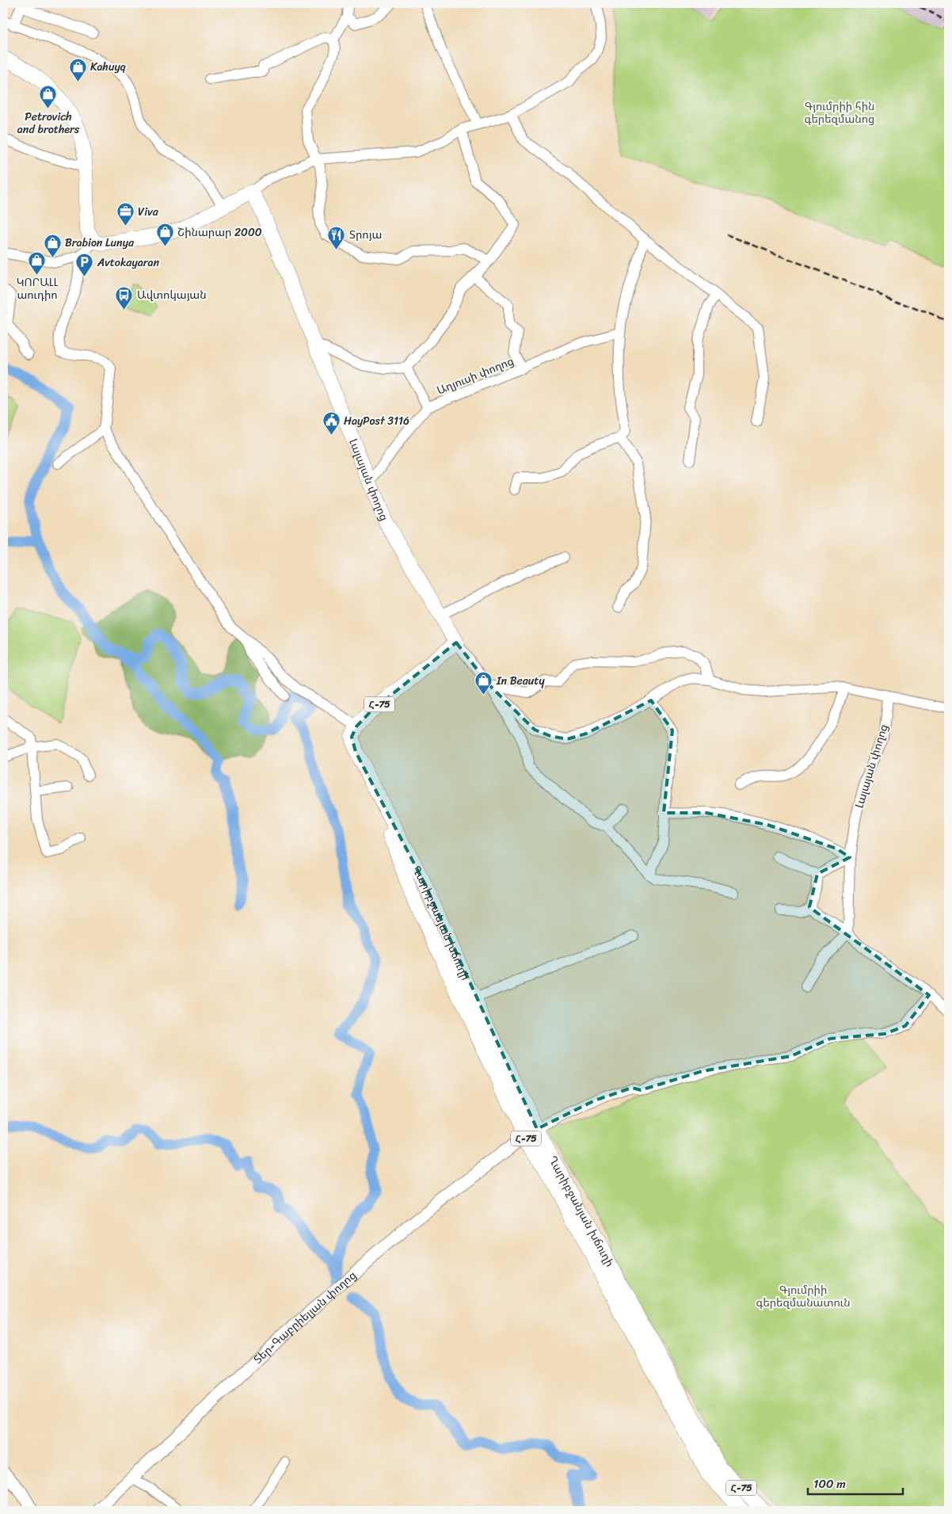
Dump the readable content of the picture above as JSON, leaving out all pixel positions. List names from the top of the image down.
{
  "streets": {
    "highway": ["Լալայան փողոց", "Հ-75", "Ղարիբջանյան խճուղի"],
    "main road": ["Տեր-Գաբրիելյան փողոց"],
    "street": ["Աղյուսի փողոց"]
  },
  "crossings": [
    ["Աղյուսի փողոց", "Լալայան փողոց"],
    ["Լալայան փողոց", "Հ-75"],
    ["Հ-75", "Ղարիբջանյան խճուղի"],
    ["Ղարիբջանյան խճուղի", "Տեր-Գաբրիելյան փողոց"]
  ],
  "parks": ["Գյումրիի հին գերեզմանոց", "Գյումրիի գերեզմանատուն"],
  "places": {
    "shop": [
      "Kahuyq",
      "Petrovich and brothers",
      "Շինարար 2000",
      "Brabion Lunya",
      "ԿՈՐԱԼԼ աուդիո",
      "In Beauty"
    ],
    "office": ["Viva"],
    "restaurant": ["Տրոյա"],
    "parking": ["Avtokayaran"],
    "bus stop": ["Ավտոկայան"],
    "public building": ["HayPost 3116"]
  },
  "scale_bar": "100 m"
}
